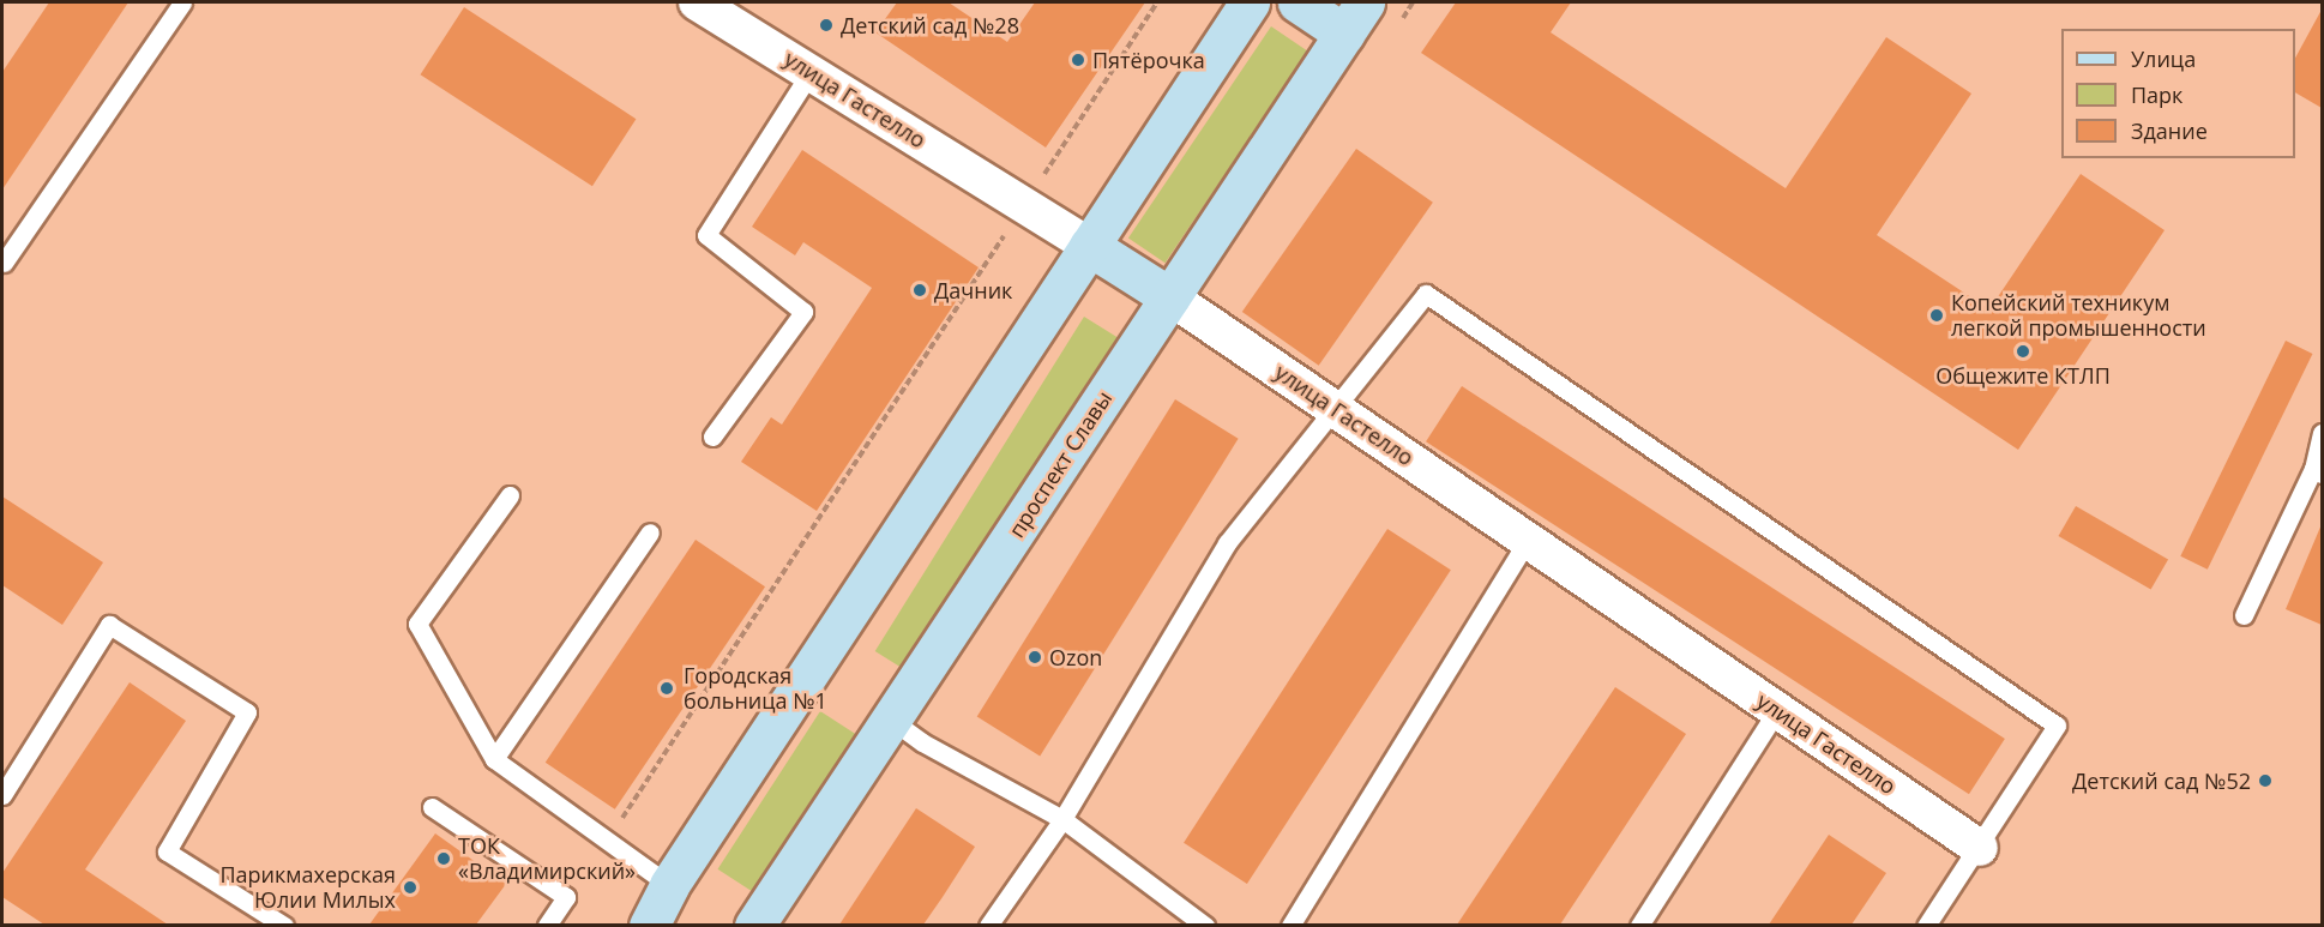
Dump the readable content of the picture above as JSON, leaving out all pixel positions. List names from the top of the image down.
{
  "streets": {
    "main road": ["улица Гастелло", "проспект Славы"]
  },
  "crossings": [
    ["улица Гастелло", "проспект Славы"]
  ],
  "places": [
    "Детский сад №28",
    "Пятёрочка",
    "Дачник",
    "Копейский техникум легкой промышенности",
    "Общежите КТЛП",
    "Ozon",
    "Городская больница №1",
    "Детский сад №52",
    "ТОК «Владимирский»",
    "Парикмахерская Юлии Милых"
  ],
  "legend": ["Улица", "Парк", "Здание"]
}
